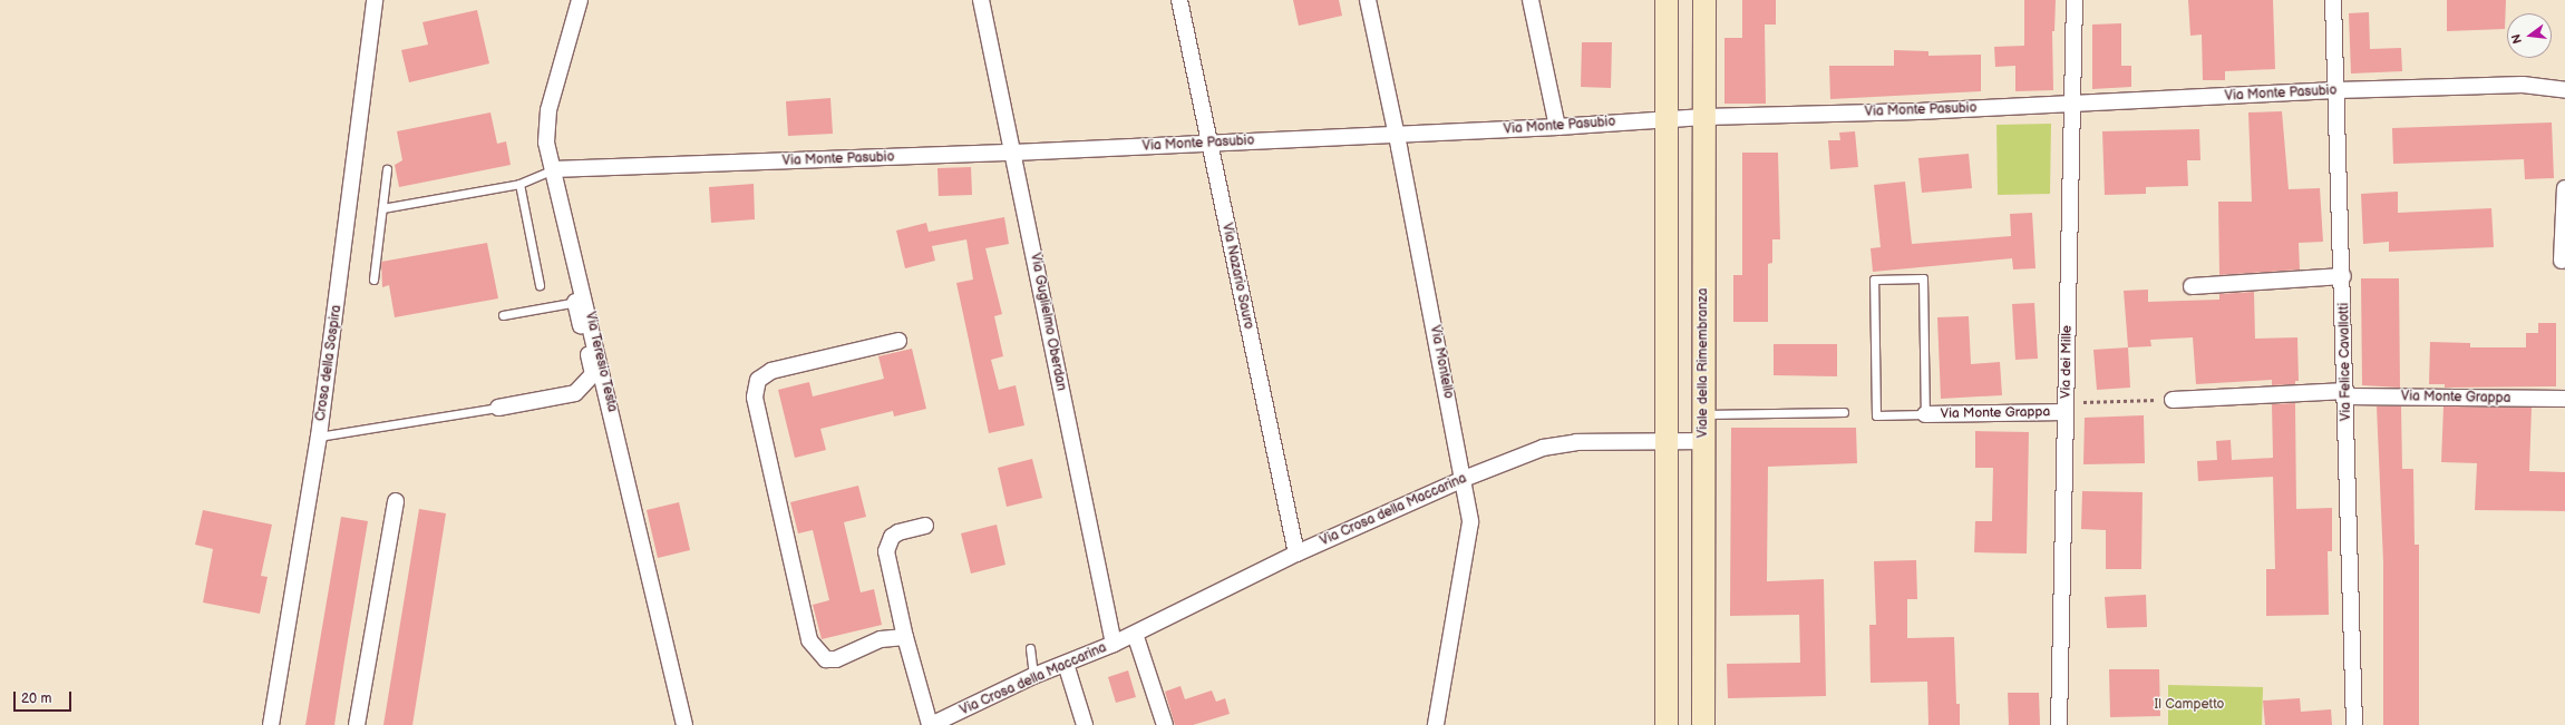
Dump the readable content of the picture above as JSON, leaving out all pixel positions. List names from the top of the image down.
{
  "streets": {
    "street": [
      "Via Monte Pasubio",
      "Via Nazario Sauro",
      "Via Guglielmo Oberdan",
      "Via Teresio Testa",
      "Via Montello",
      "Via dei Mille",
      "Via Felice Cavallotti",
      "Crosa della Sospira",
      "Viale della Rimembranza",
      "Via Monte Grappa",
      "Via Crosa della Maccarina"
    ]
  },
  "crossings": [
    ["Via Monte Pasubio", "Via Nazario Sauro"],
    ["Via Monte Pasubio", "Via Guglielmo Oberdan"],
    ["Via Monte Pasubio", "Via Teresio Testa"],
    ["Via Monte Pasubio", "Via Montello"],
    ["Via Monte Pasubio", "Via dei Mille"],
    ["Via Monte Pasubio", "Via Felice Cavallotti"],
    ["Via Monte Pasubio", "Viale della Rimembranza"],
    ["Via Nazario Sauro", "Via Crosa della Maccarina"],
    ["Via Guglielmo Oberdan", "Via Crosa della Maccarina"],
    ["Via Montello", "Via Crosa della Maccarina"],
    ["Via dei Mille", "Via Monte Grappa"],
    ["Via Felice Cavallotti", "Via Monte Grappa"],
    ["Viale della Rimembranza", "Via Crosa della Maccarina"]
  ],
  "parks": ["Il Campetto"],
  "scale_bar": "20 m",
  "north": "left"
}
